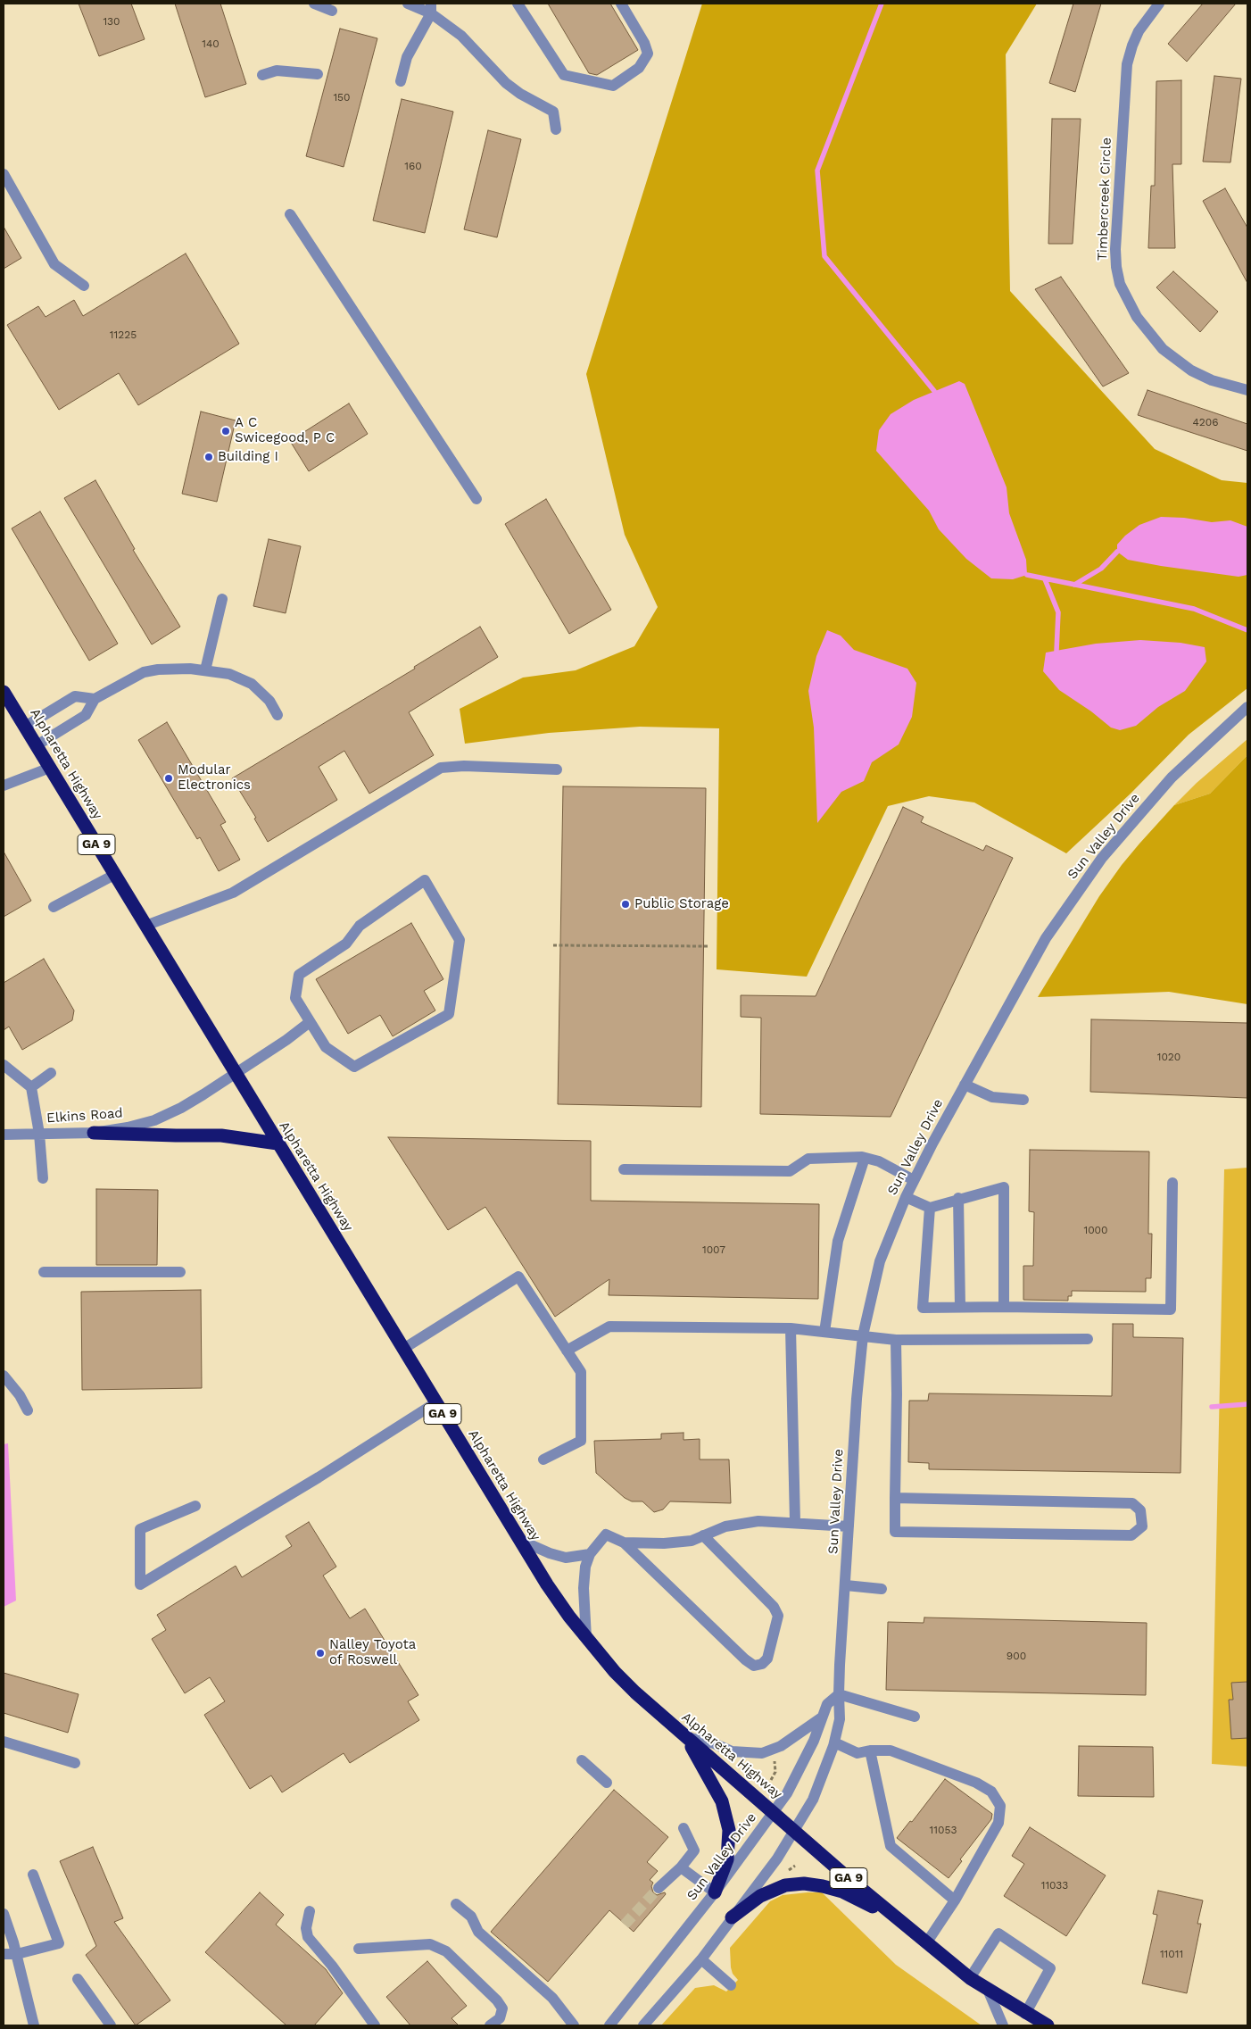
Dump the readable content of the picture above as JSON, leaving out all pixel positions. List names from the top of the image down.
{
  "streets": {
    "highway": ["Alpharetta Highway", "GA 9"],
    "street": ["Timbercreek Circle", "Sun Valley Drive", "Elkins Road"]
  },
  "crossings": [
    ["Alpharetta Highway", "Sun Valley Drive"],
    ["Alpharetta Highway", "Elkins Road"]
  ],
  "places": [
    "A C Swicegood, P C",
    "Building I",
    "Modular Electronics",
    "Public Storage",
    "Nalley Toyota of Roswell"
  ],
  "house_numbers": [
    "130",
    "140",
    "150",
    "160",
    "11225",
    "4206",
    "1020",
    "1000",
    "1007",
    "900",
    "11053",
    "11033",
    "11011"
  ]
}
